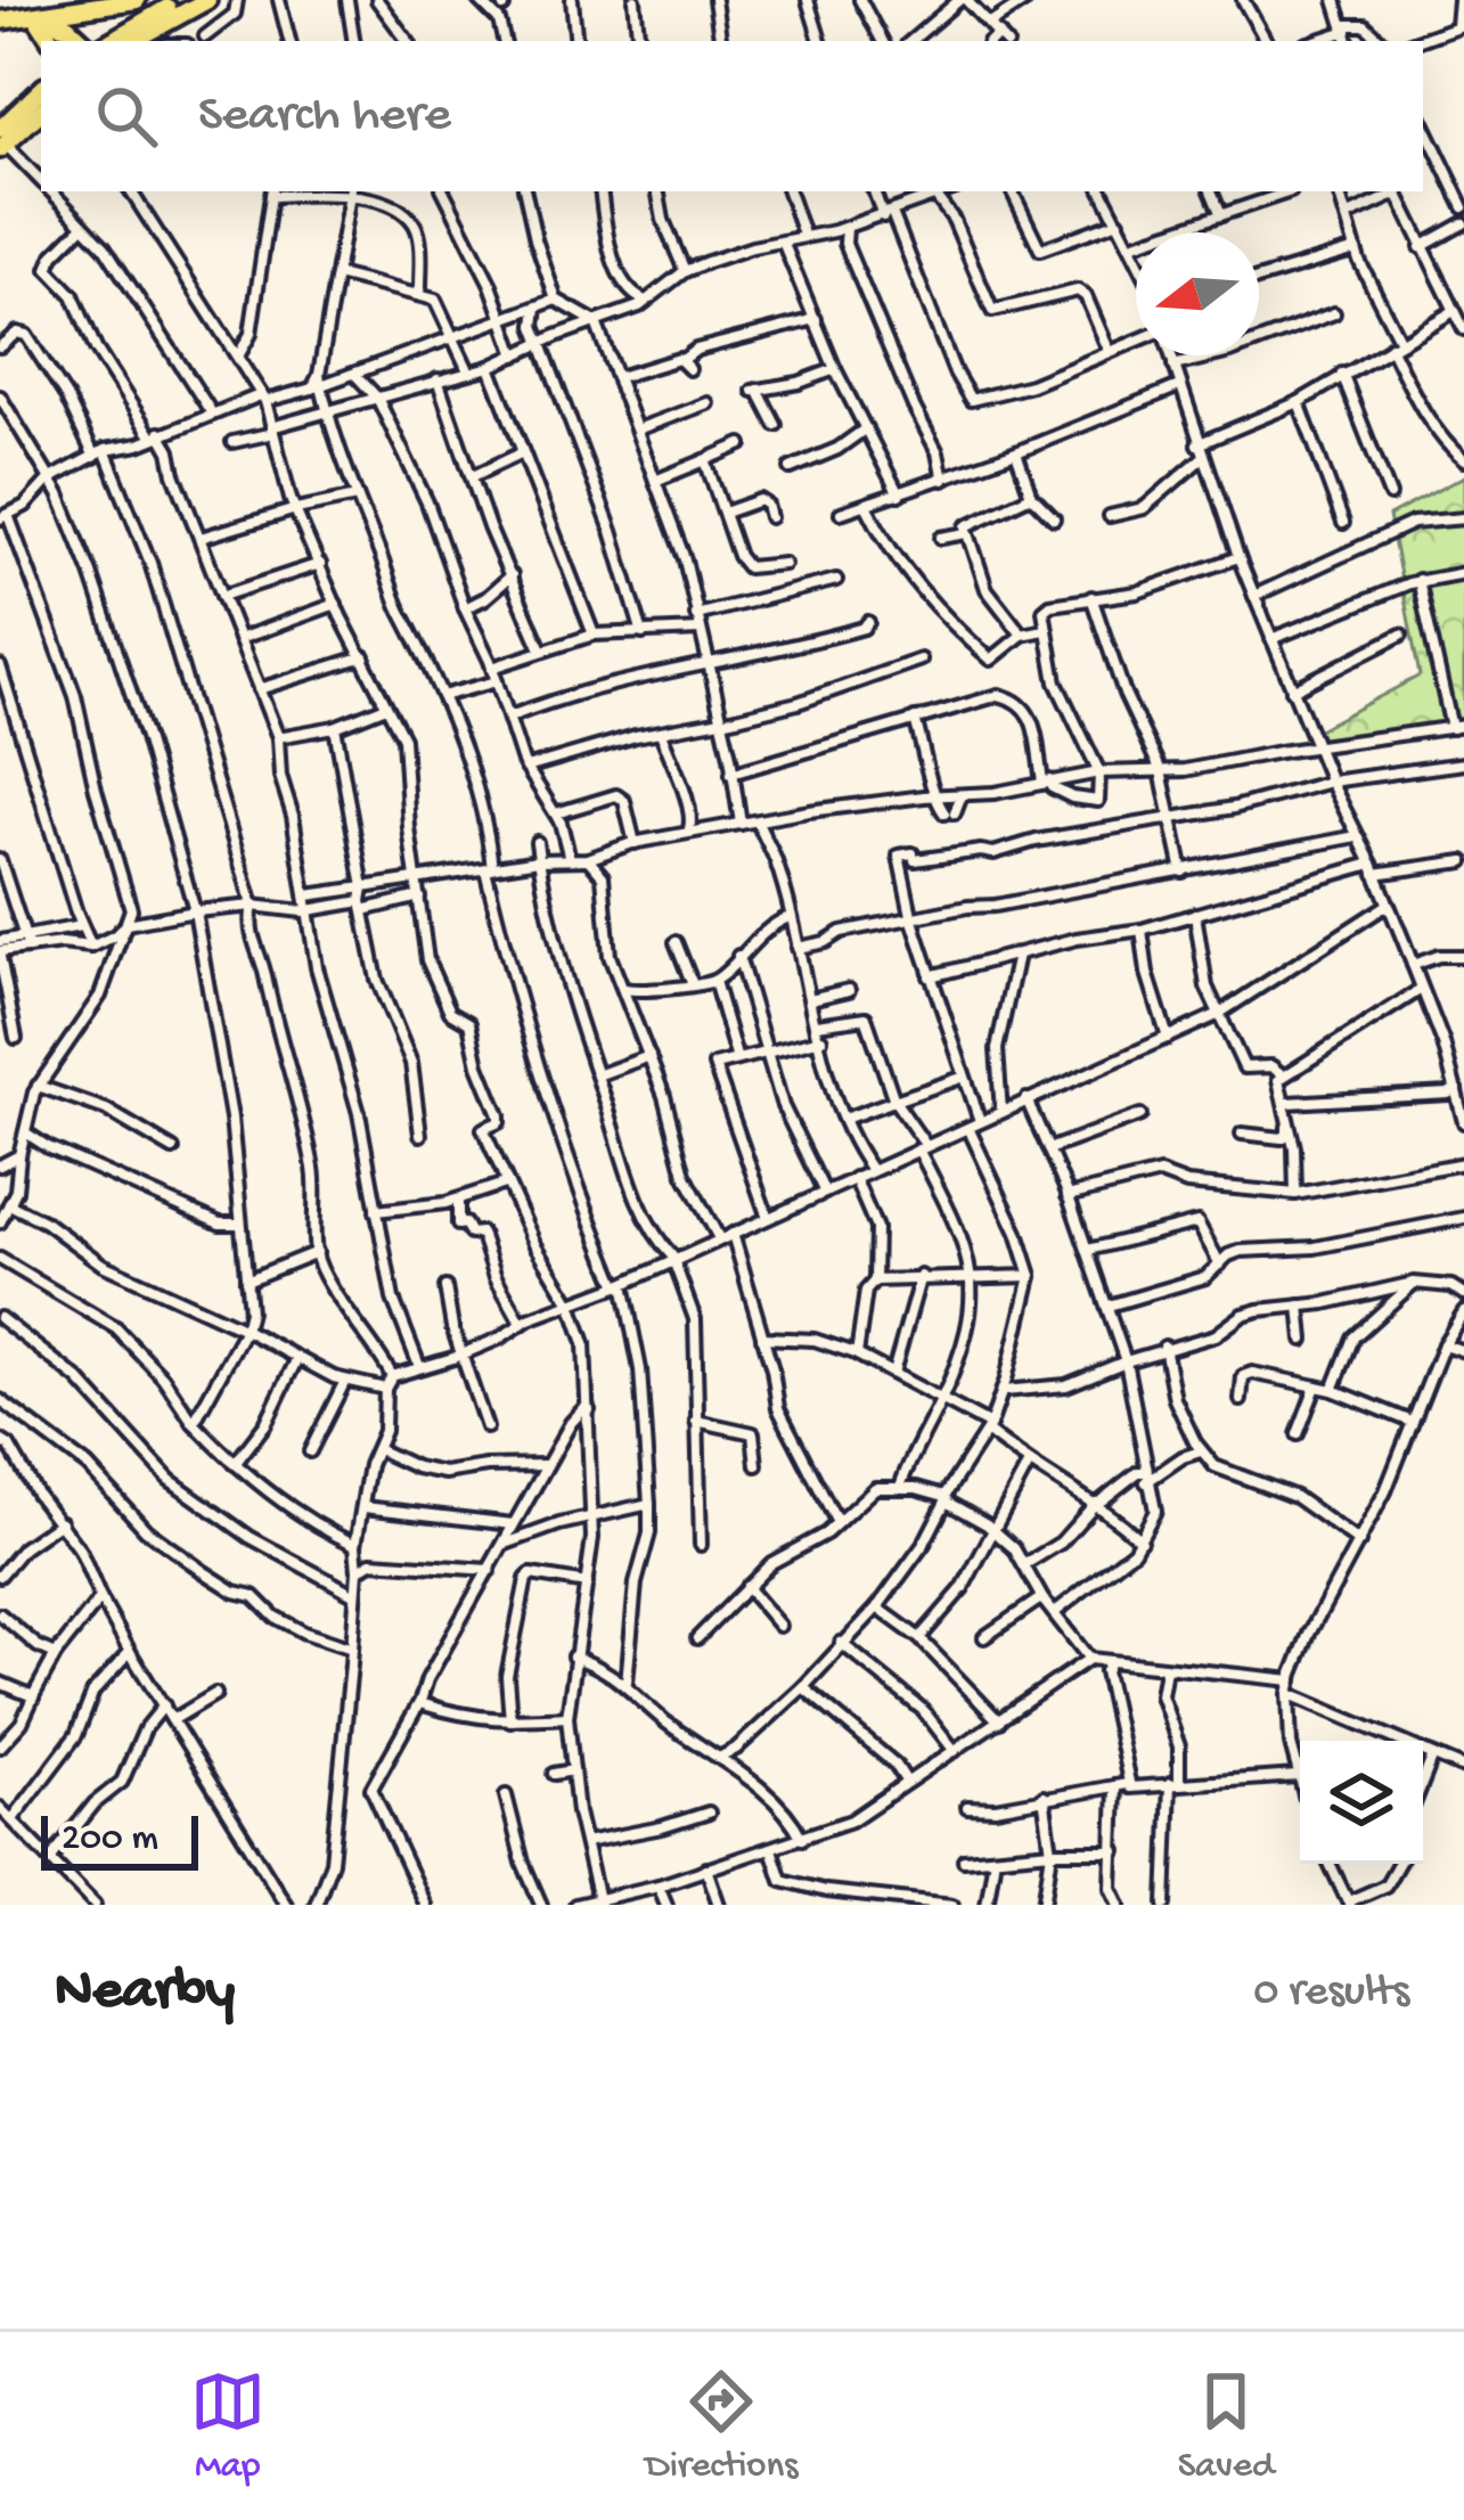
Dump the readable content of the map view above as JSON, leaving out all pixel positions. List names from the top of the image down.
{
  "scale_bar": "200 m",
  "north": "left",
  "page": {
    "search": "Search here",
    "scale": "200 m",
    "heading": ["Nearby", "0 results"],
    "nav": ["Map", "Directions", "Saved"]
  }
}
